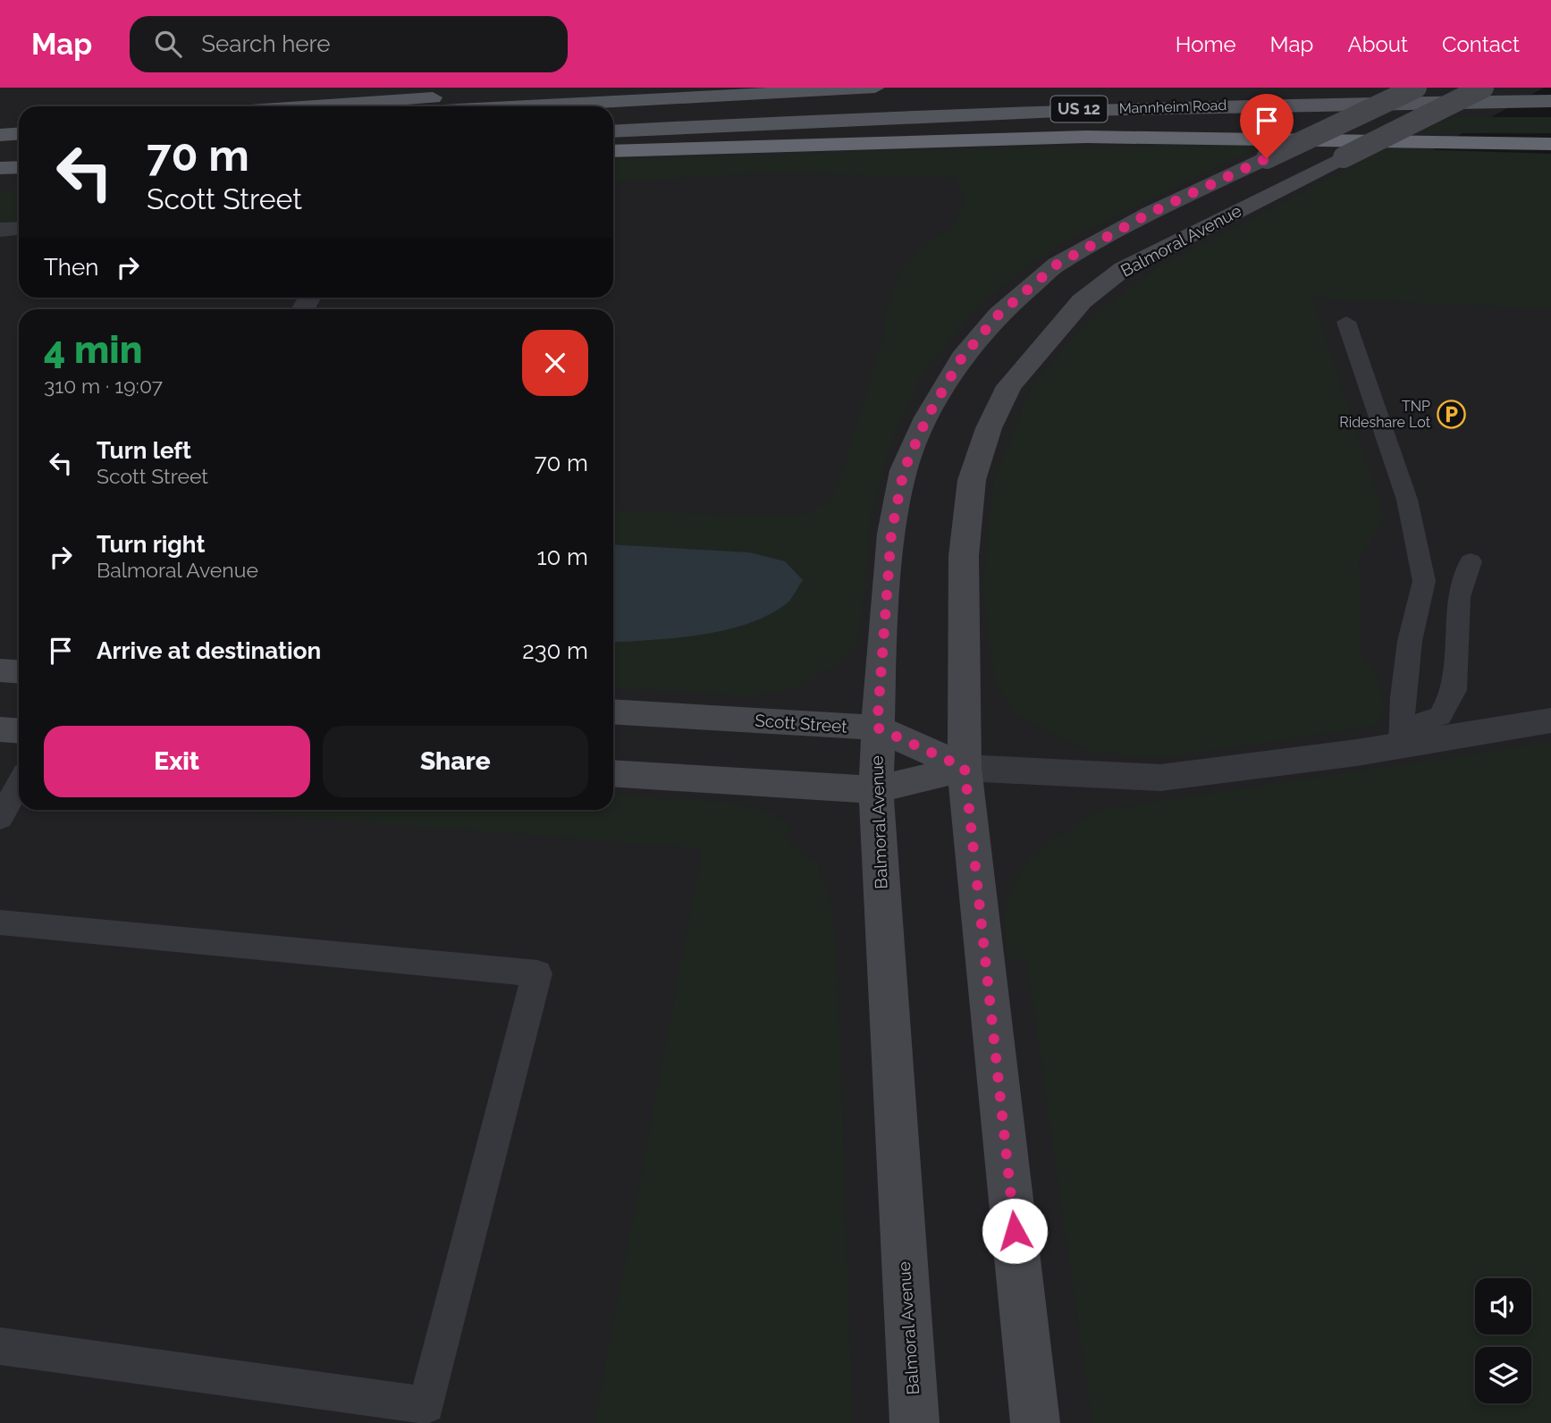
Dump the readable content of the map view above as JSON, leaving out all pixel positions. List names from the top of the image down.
{
  "streets": {
    "main road": ["Mannheim Road", "US 12"],
    "street": ["Balmoral Avenue", "Scott Street"]
  },
  "crossings": [
    ["Balmoral Avenue", "Scott Street"]
  ],
  "places": {
    "parking": ["TNP Rideshare Lot"]
  },
  "page": {
    "header": "Map",
    "search": "Search here",
    "nav": [
      "Home",
      "Map",
      "About",
      "Contact"
    ],
    "turn": ["70 m", "Scott Street"],
    "then": "Then",
    "heading": ["4 min", "310 m · 19:07"],
    "list": [
      {
        "name": "Turn left",
        "note": "Scott Street",
        "value": "70 m"
      },
      {
        "name": "Turn right",
        "note": "Balmoral Avenue",
        "value": "10 m"
      },
      {
        "name": "Arrive at destination",
        "value": "230 m"
      }
    ],
    "buttons": ["Exit", "Share"]
  }
}
